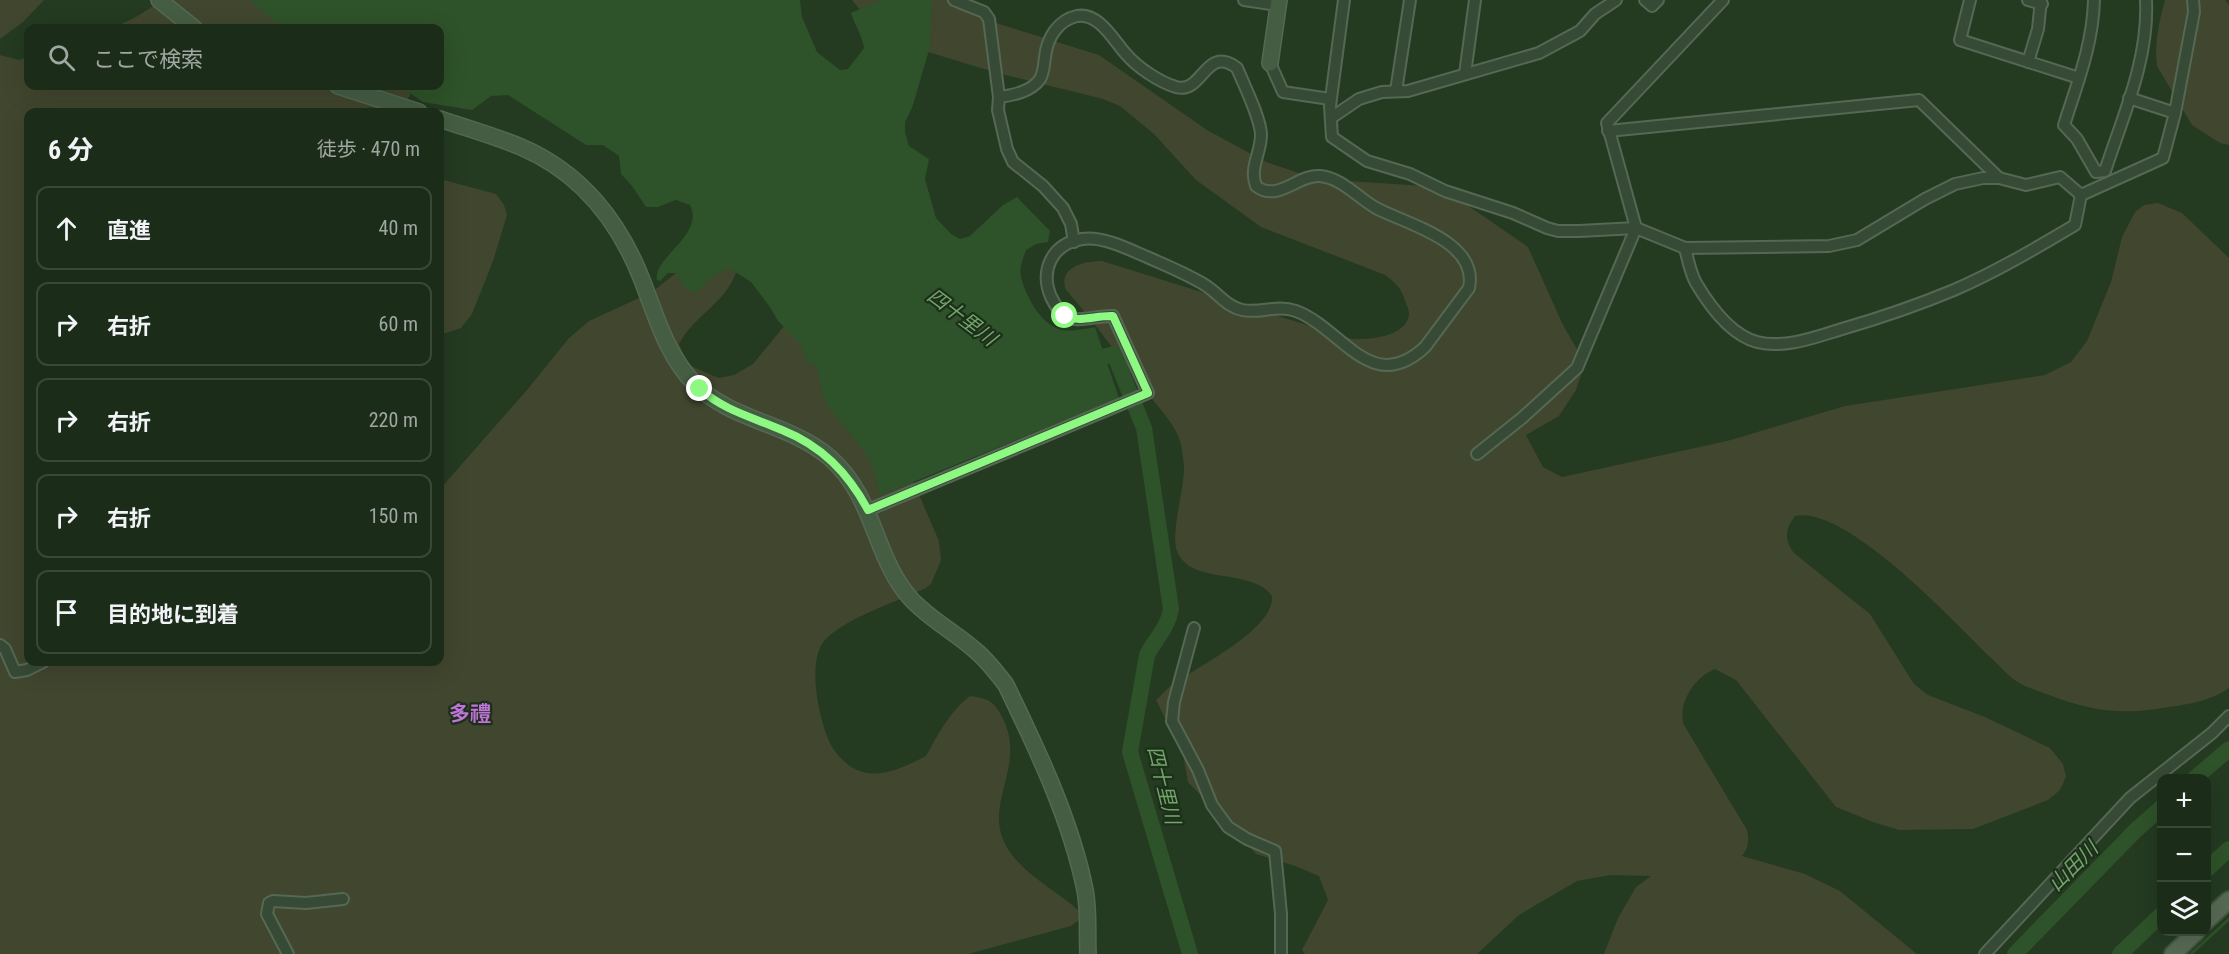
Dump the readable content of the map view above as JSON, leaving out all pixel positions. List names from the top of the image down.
{
  "districts": ["多禮"],
  "water": ["四十里川", "山田川"],
  "page": {
    "search": "ここで検索",
    "heading": ["6 分", "徒歩 · 470 m"],
    "list": [
      ["直進", "40 m"],
      ["右折", "60 m"],
      ["右折", "220 m"],
      ["右折", "150 m"],
      "目的地に到着"
    ],
    "map_buttons": ["+", "−"]
  }
}
